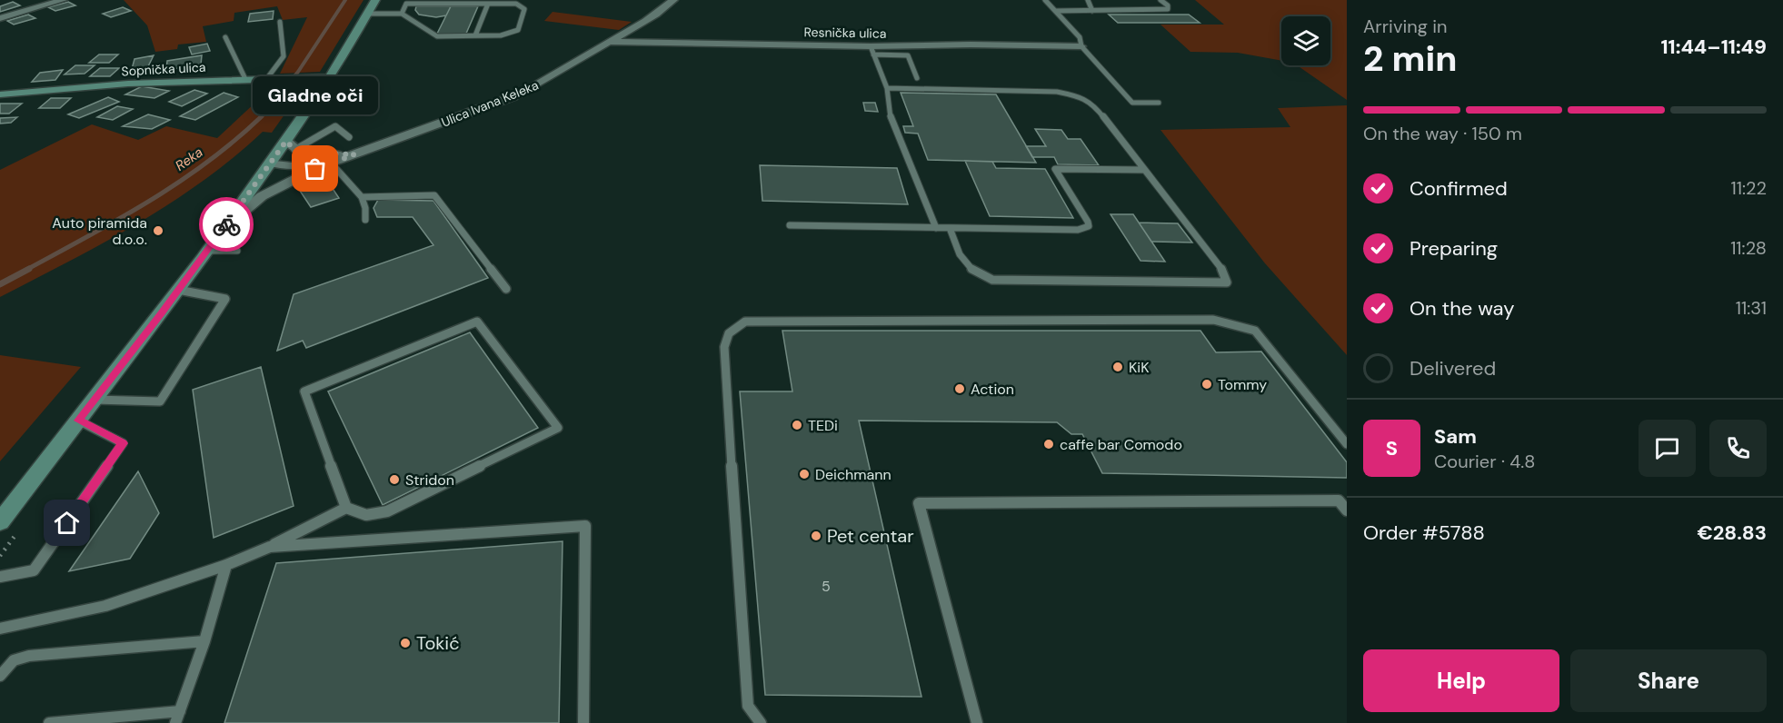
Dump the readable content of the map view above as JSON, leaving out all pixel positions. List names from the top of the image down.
{
  "streets": {
    "main road": ["Sopnička ulica"],
    "street": ["Resnička ulica", "Ulica Ivana Keleka"]
  },
  "crossings": [
    ["Resnička ulica", "Ulica Ivana Keleka"]
  ],
  "water": ["Reka"],
  "places": [
    "Gladne oči",
    "Auto piramida d.o.o.",
    "KiK",
    "Tommy",
    "Action",
    "TEDi",
    "caffe bar Comodo",
    "Deichmann",
    "Stridon",
    "Pet centar",
    "Tokić"
  ],
  "house_numbers": ["5"],
  "page": {
    "heading": ["2 min", "Arriving in", "11:44–11:49"],
    "panel": [
      "Sam",
      "Courier · 4.8",
      "Order #5788",
      "€28.83"
    ],
    "bubble": "Gladne oči",
    "bar": "On the way · 150 m",
    "list": [
      ["Confirmed", "11:22"],
      ["Preparing", "11:28"],
      ["On the way", "11:31"],
      "Delivered"
    ],
    "round": "S",
    "buttons": ["Help", "Share"]
  }
}
